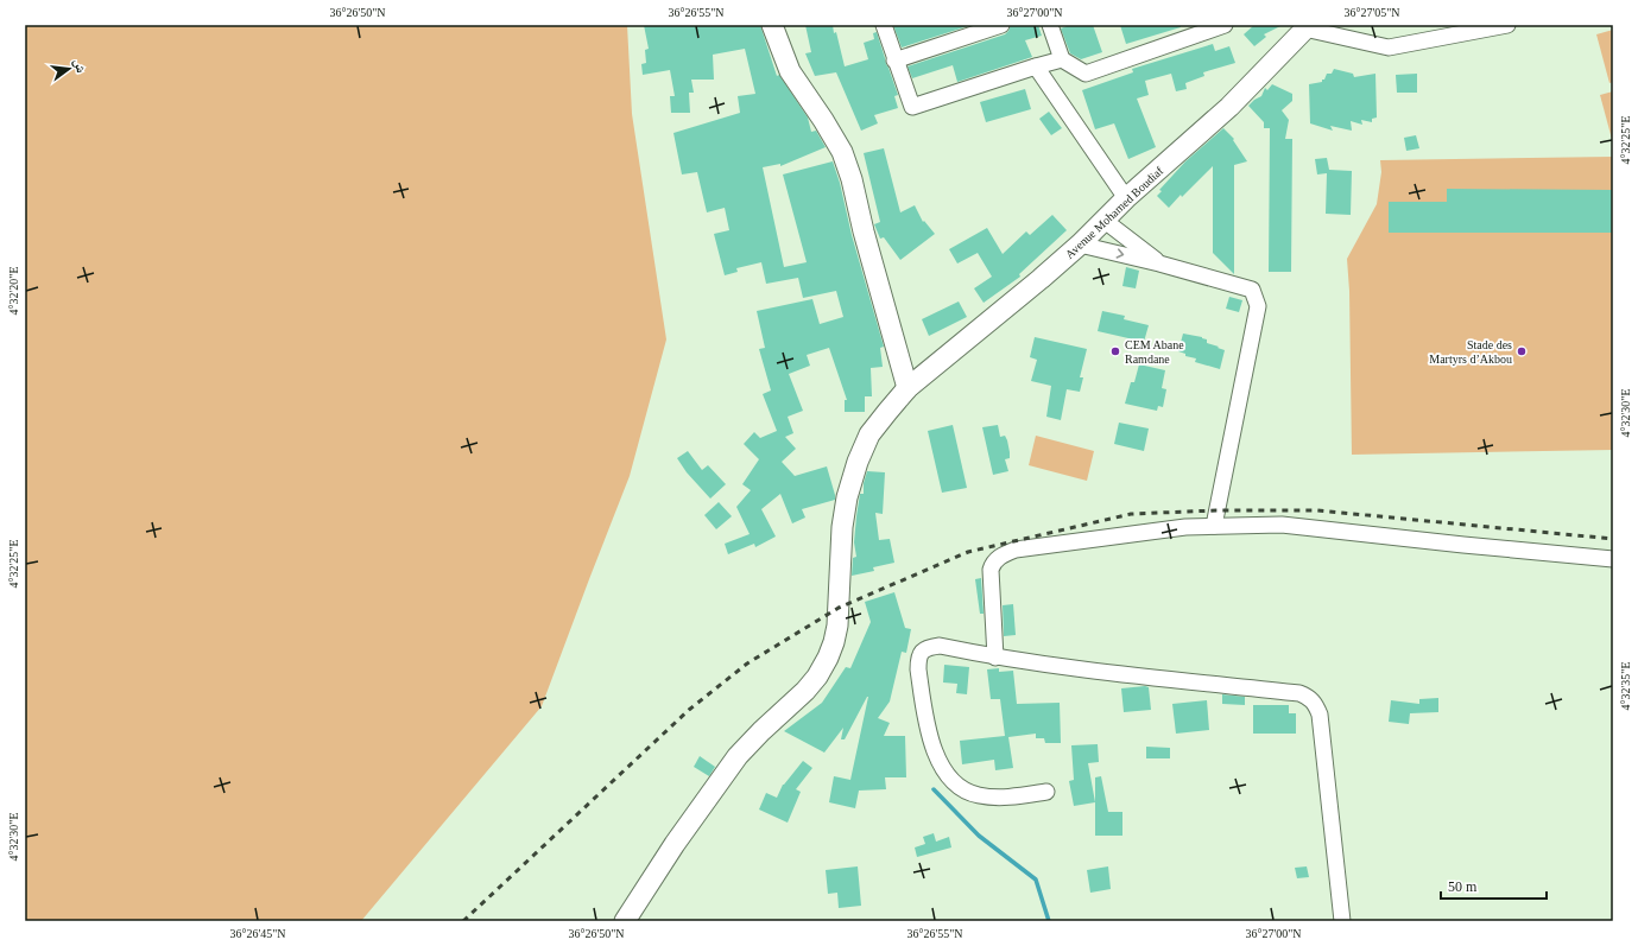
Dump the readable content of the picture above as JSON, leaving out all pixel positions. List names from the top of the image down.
{
  "streets": {
    "street": ["Avenue Mohamed Boudiaf"]
  },
  "places": ["CEM Abane Ramdane", "Stade des Martyrs d’Akbou"],
  "scale_bar": "50 m",
  "north": "right",
  "coordinates": [
    "36°26'50\"N",
    "36°26'55\"N",
    "36°27'00\"N",
    "36°27'05\"N",
    "4°32'25\"E",
    "4°32'20\"E",
    "4°32'30\"E",
    "4°32'35\"E",
    "36°26'45\"N"
  ]
}
